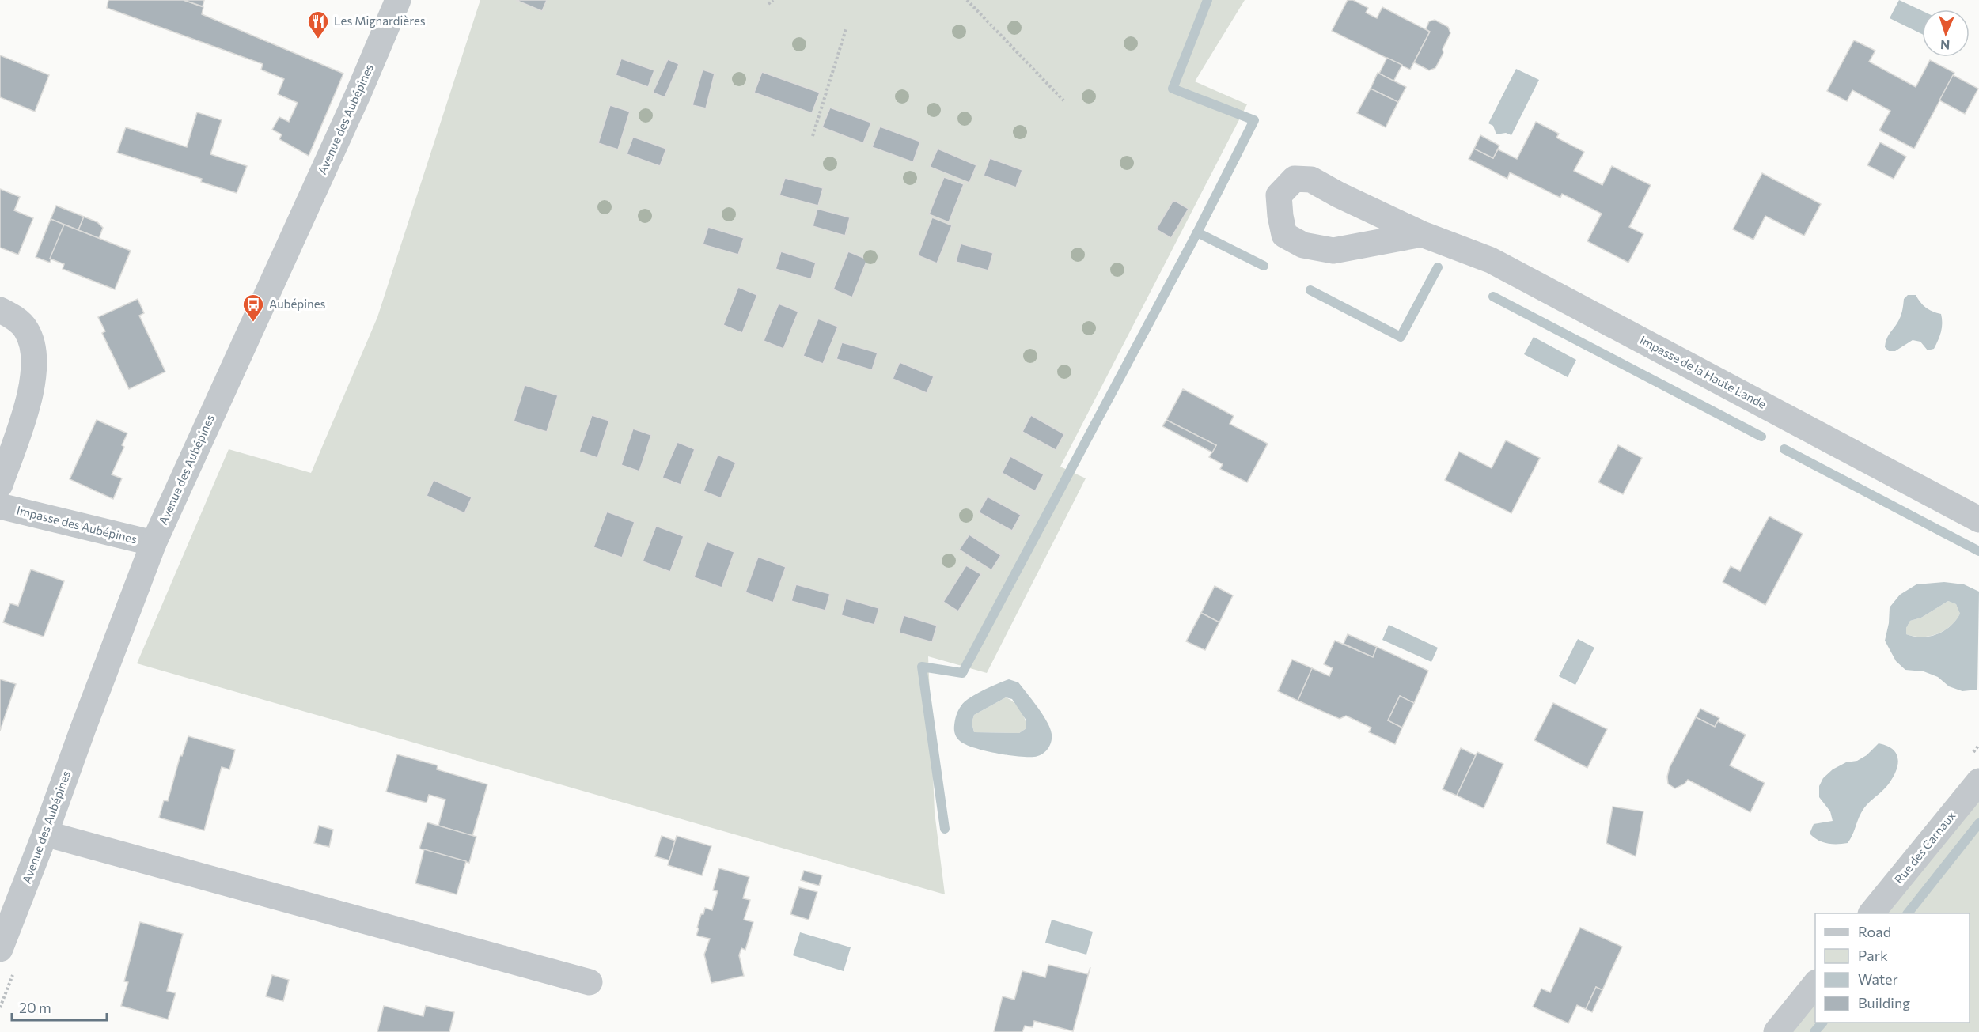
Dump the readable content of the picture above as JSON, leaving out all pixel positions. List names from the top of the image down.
{
  "streets": {
    "street": [
      "Avenue des Aubépines",
      "Impasse de la Haute Lande",
      "Impasse des Aubépines",
      "Rue des Carnaux"
    ]
  },
  "crossings": [
    ["Avenue des Aubépines", "Impasse des Aubépines"]
  ],
  "places": {
    "restaurant": ["Les Mignardières"],
    "bus stop": ["Aubépines"]
  },
  "legend": [
    "Road",
    "Park",
    "Water",
    "Building"
  ],
  "scale_bar": "20 m",
  "north": "bottom"
}
